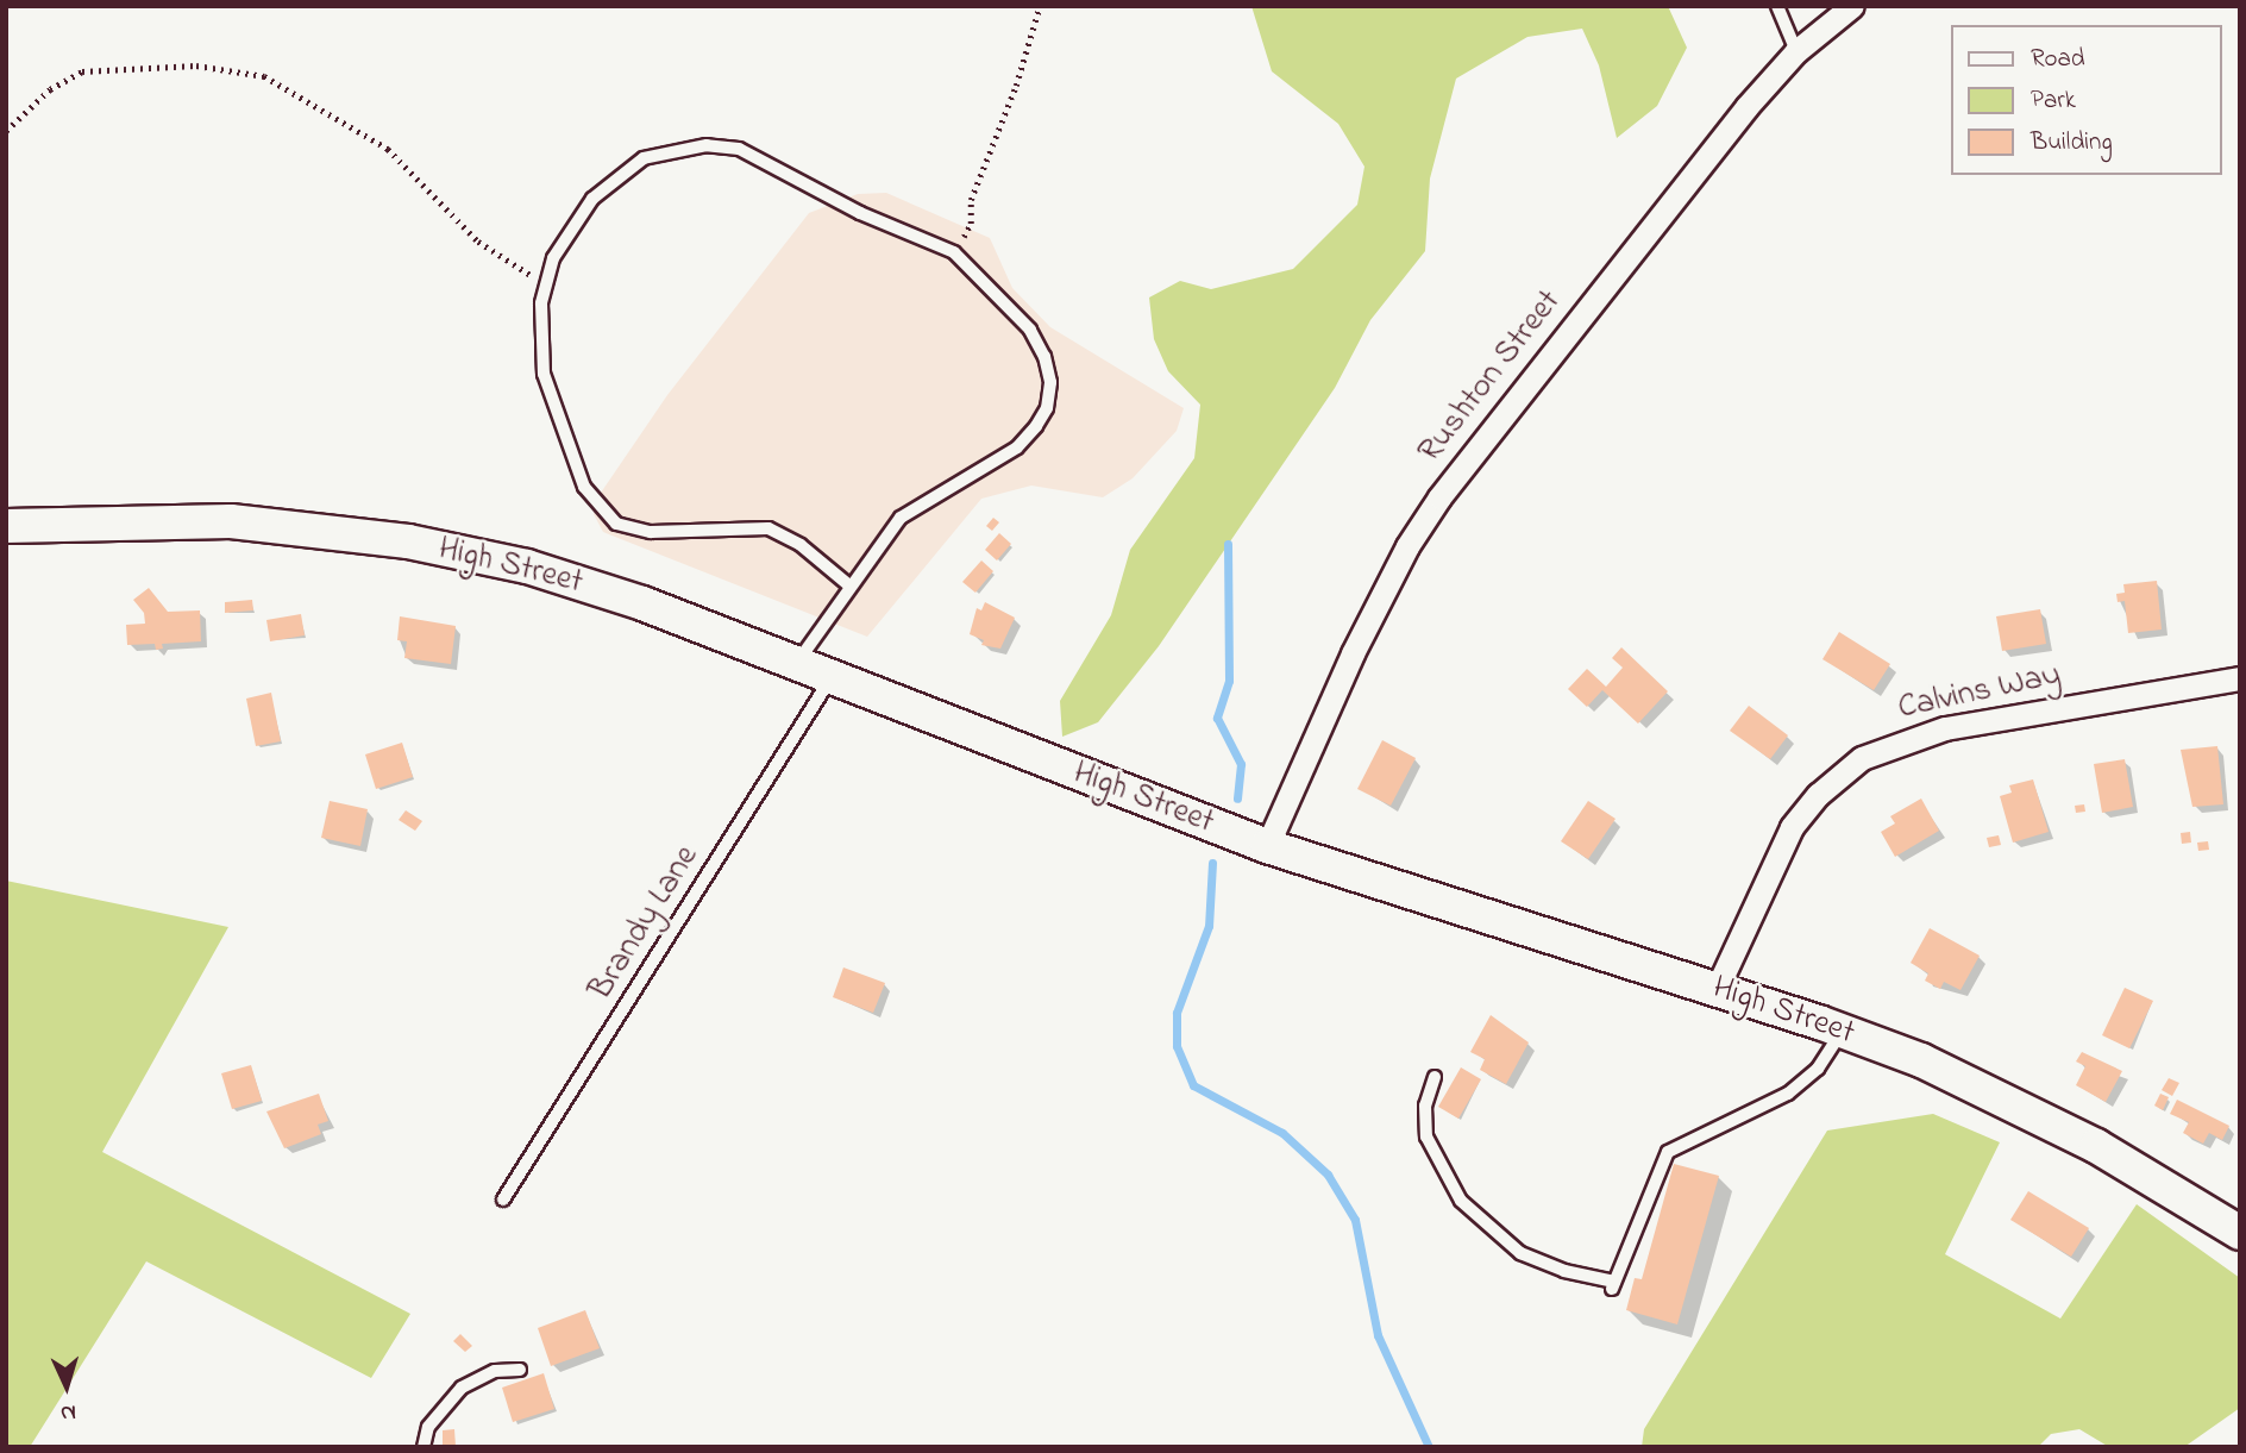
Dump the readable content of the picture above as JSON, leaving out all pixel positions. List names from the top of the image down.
{
  "streets": {
    "street": ["Rushton Street", "High Street", "Calvins Way"],
    "lane": ["Brandy Lane"]
  },
  "crossings": [
    ["Rushton Street", "High Street"],
    ["High Street", "Calvins Way"],
    ["High Street", "Brandy Lane"]
  ],
  "legend": ["Road", "Park", "Building"],
  "north": "bottom"
}
